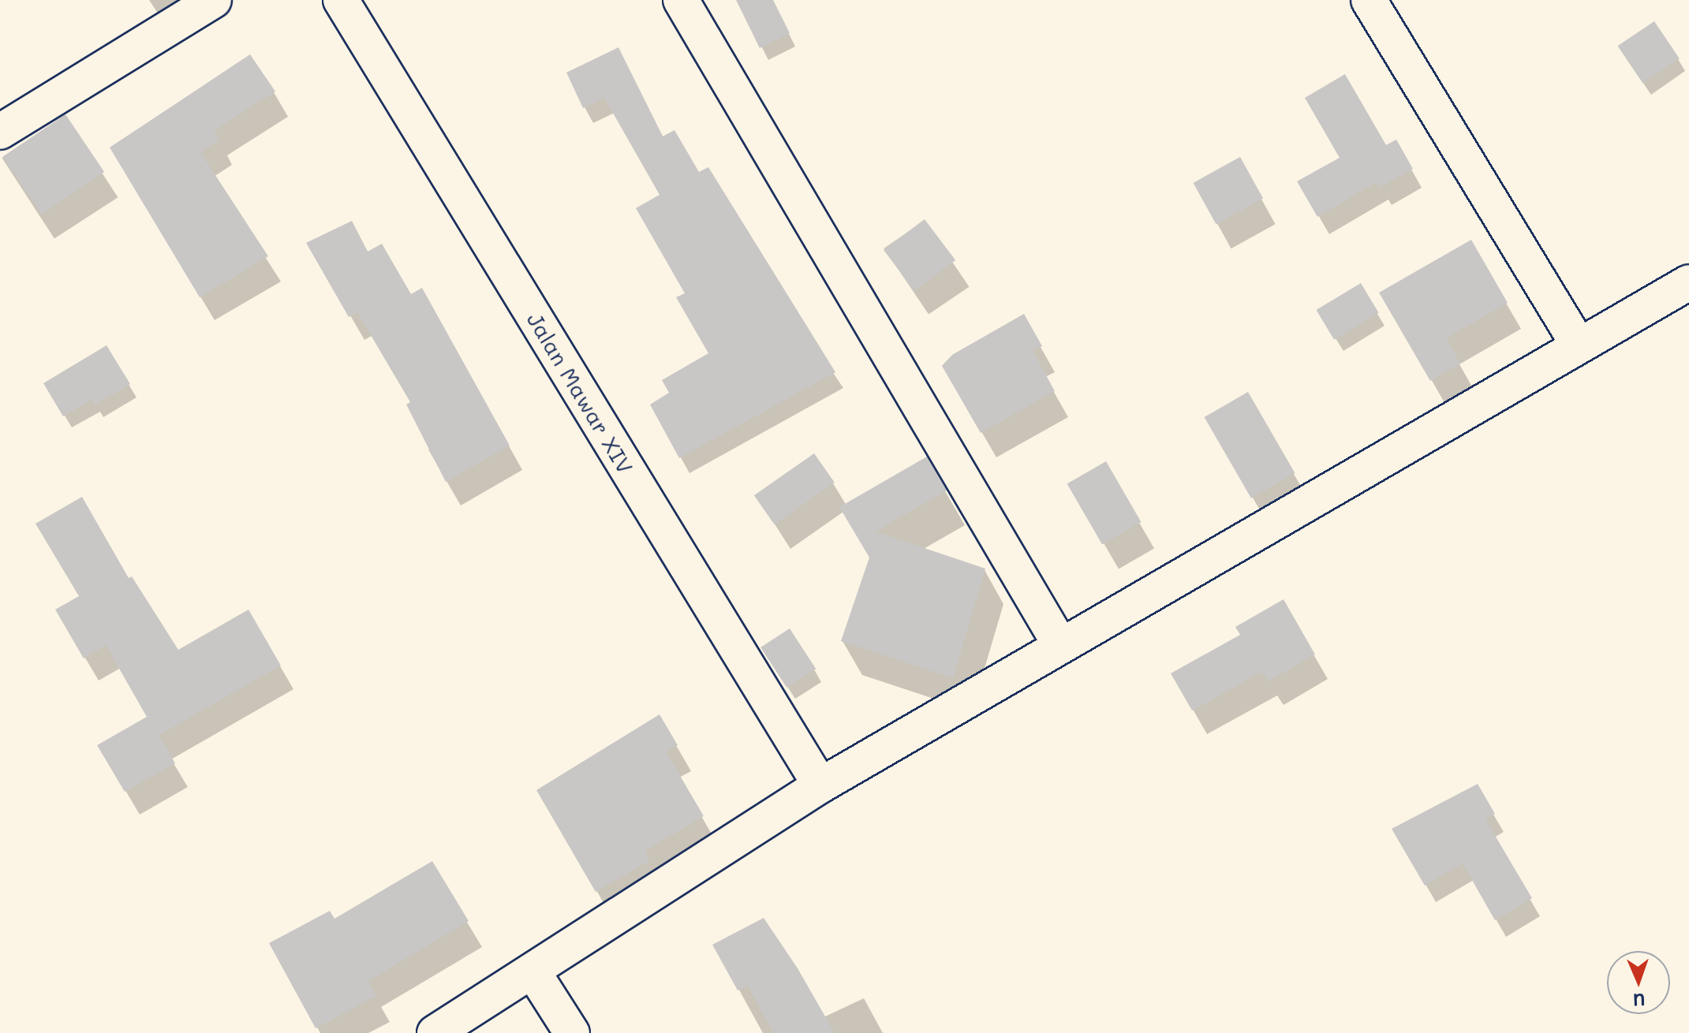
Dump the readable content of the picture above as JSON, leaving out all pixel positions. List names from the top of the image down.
{
  "streets": {
    "street": ["Jalan Mawar XIV"]
  },
  "north": "bottom"
}
